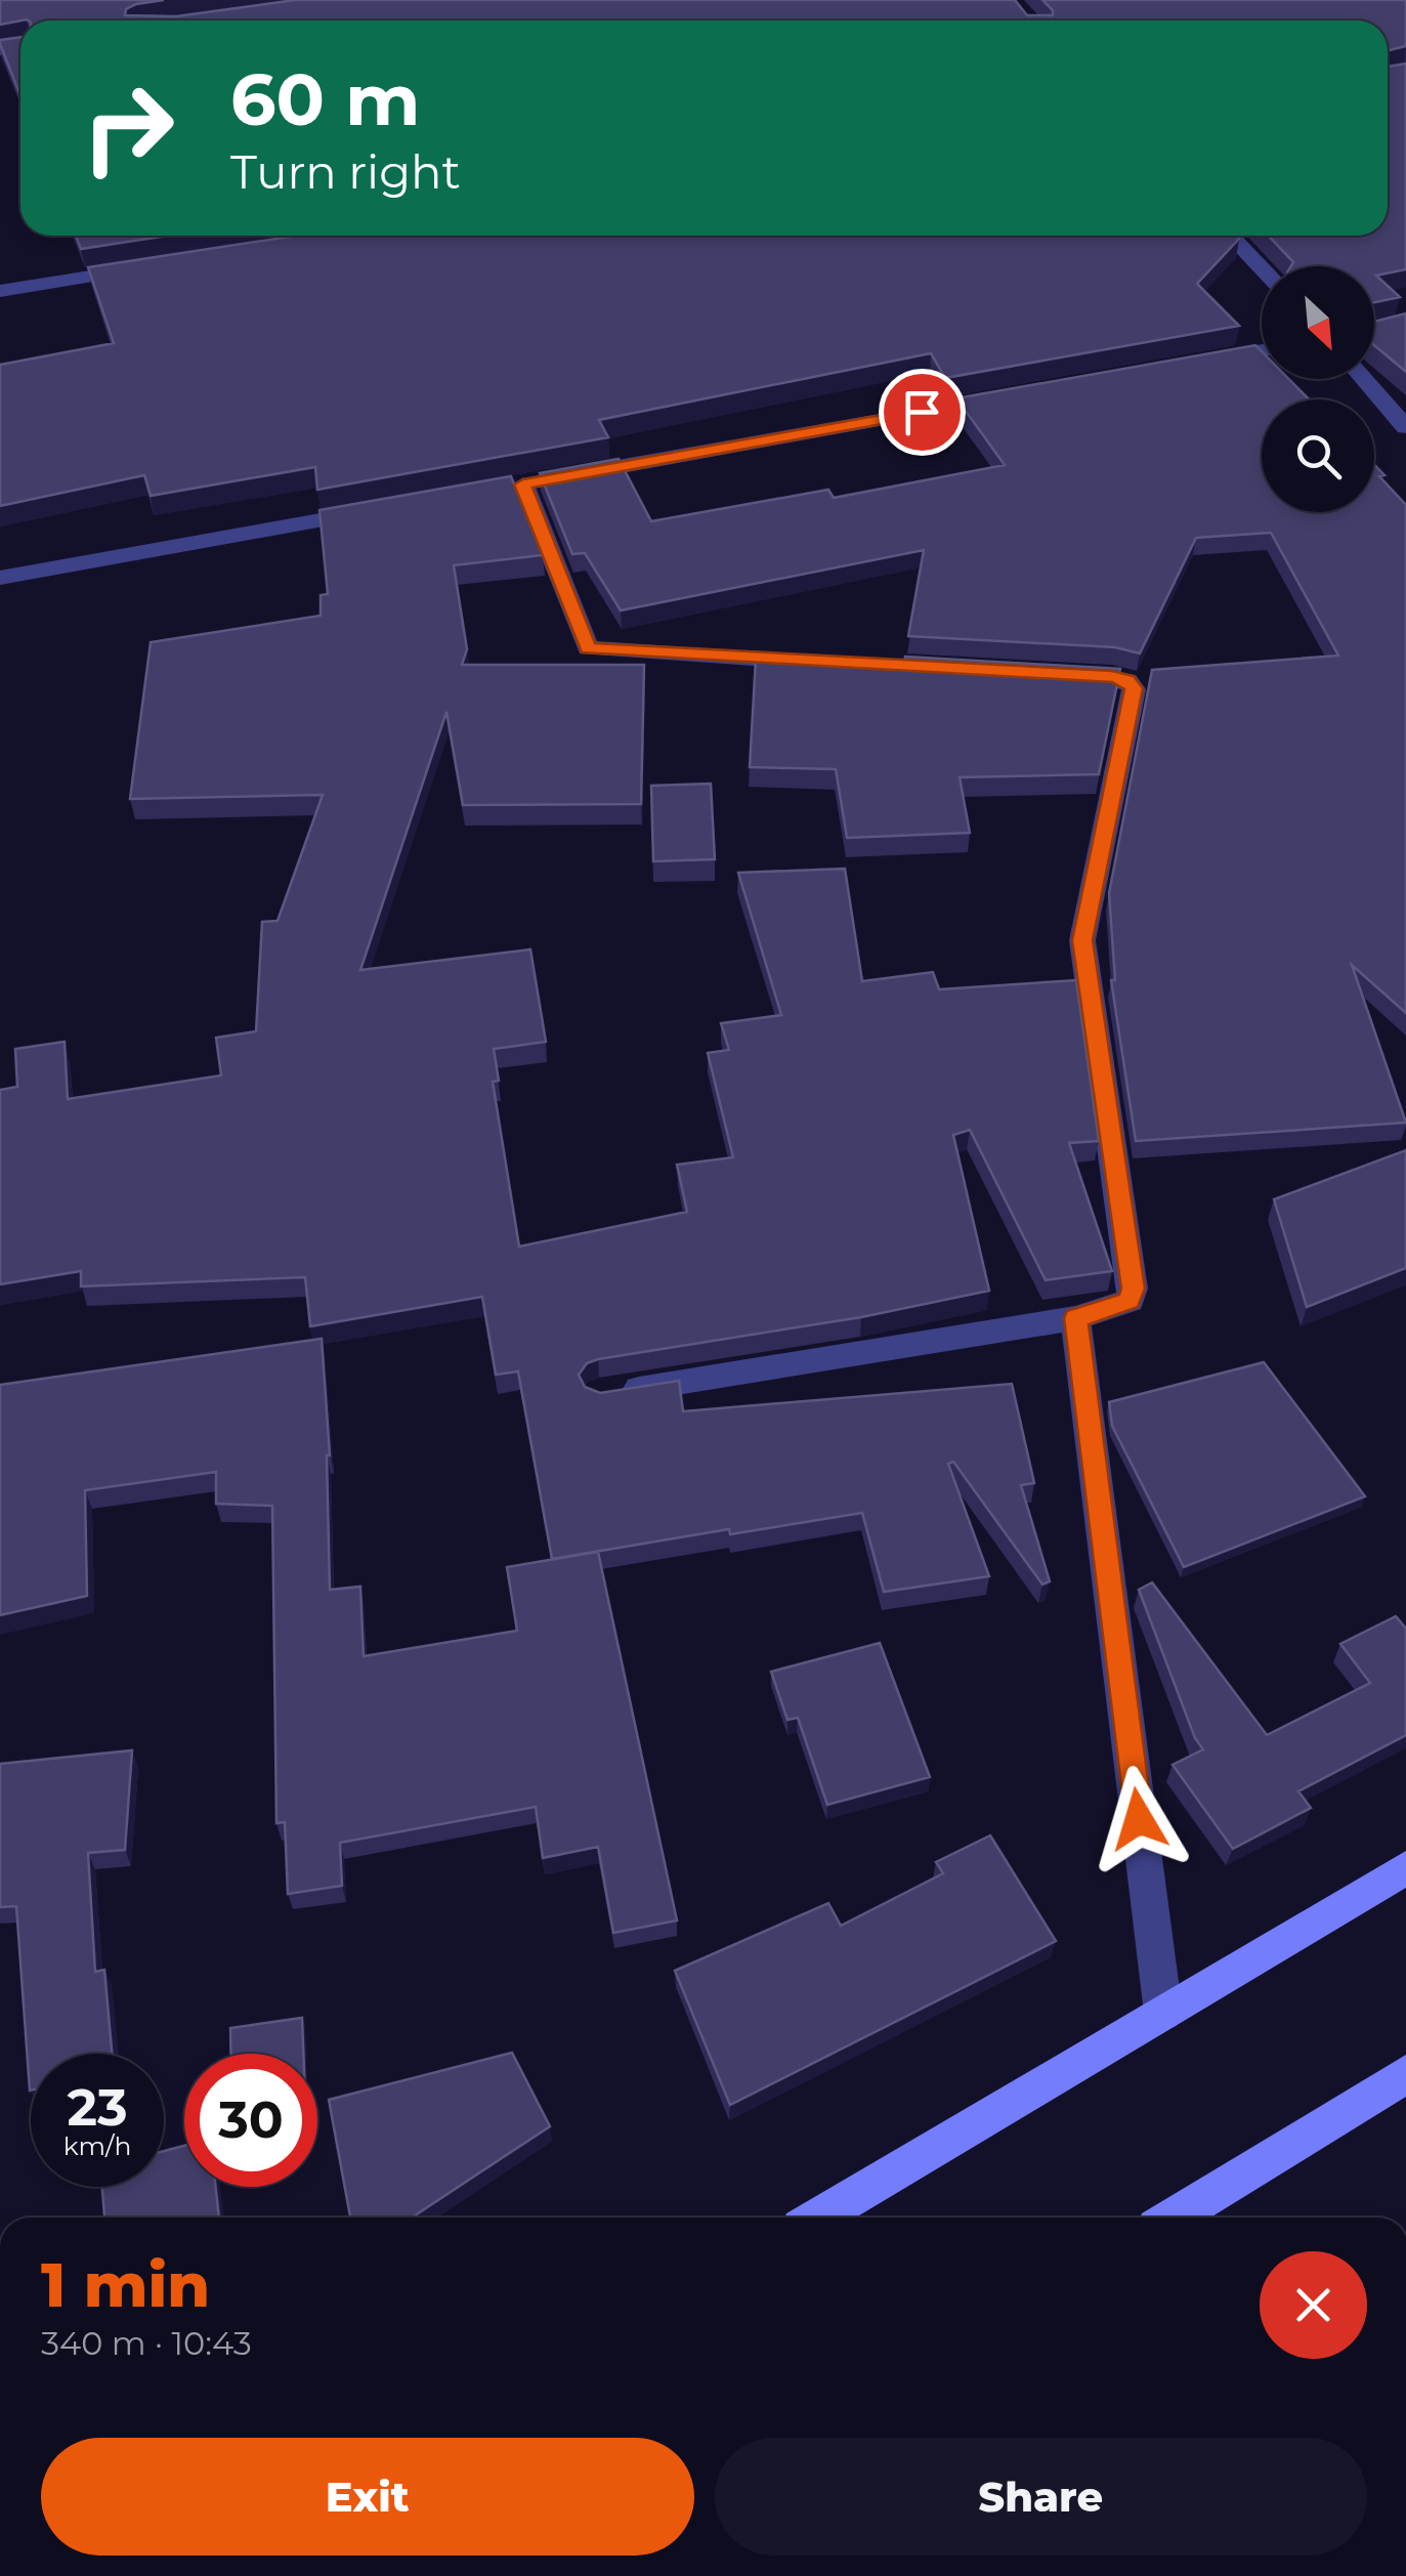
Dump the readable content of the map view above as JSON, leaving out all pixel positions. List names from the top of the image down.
{
  "north": "bottom right",
  "page": {
    "turn": ["60 m", "Turn right"],
    "speed": "23 km/h",
    "limit": "30",
    "heading": ["1 min", "340 m · 10:43"],
    "buttons": ["Exit", "Share"]
  }
}
